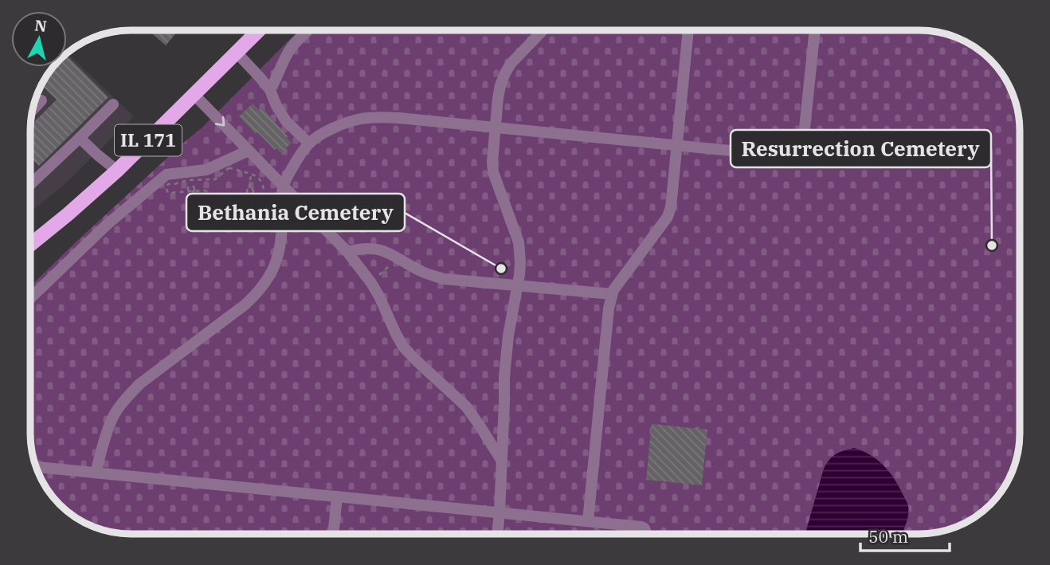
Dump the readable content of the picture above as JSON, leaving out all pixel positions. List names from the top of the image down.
{
  "streets": {
    "main road": ["IL 171"]
  },
  "places": ["Resurrection Cemetery", "Bethania Cemetery"],
  "scale_bar": "50 m",
  "north": "top"
}
